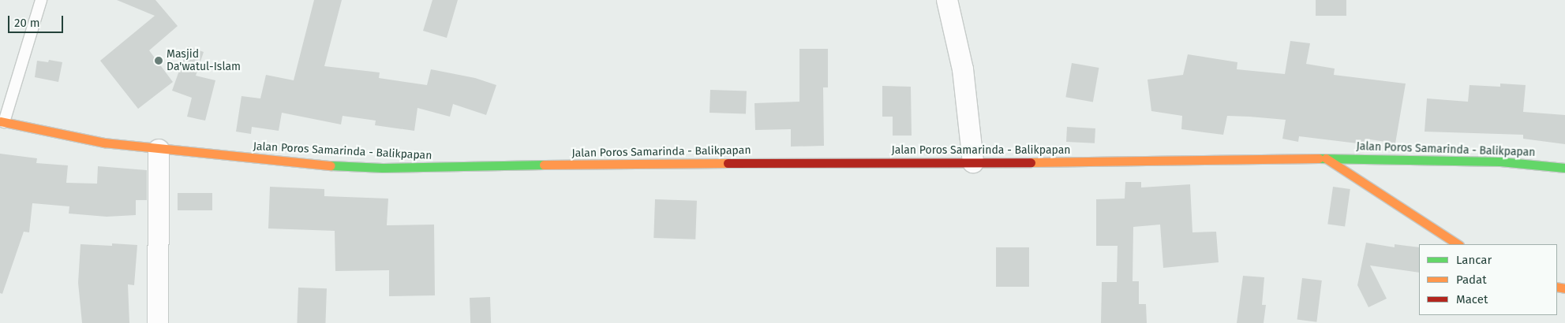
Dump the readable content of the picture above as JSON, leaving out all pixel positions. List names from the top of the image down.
{
  "streets": {
    "highway": ["Jalan Poros Samarinda - Balikpapan"]
  },
  "places": ["Masjid Da'watul-Islam"],
  "legend": ["Lancar", "Padat", "Macet"],
  "scale_bar": "20 m"
}
